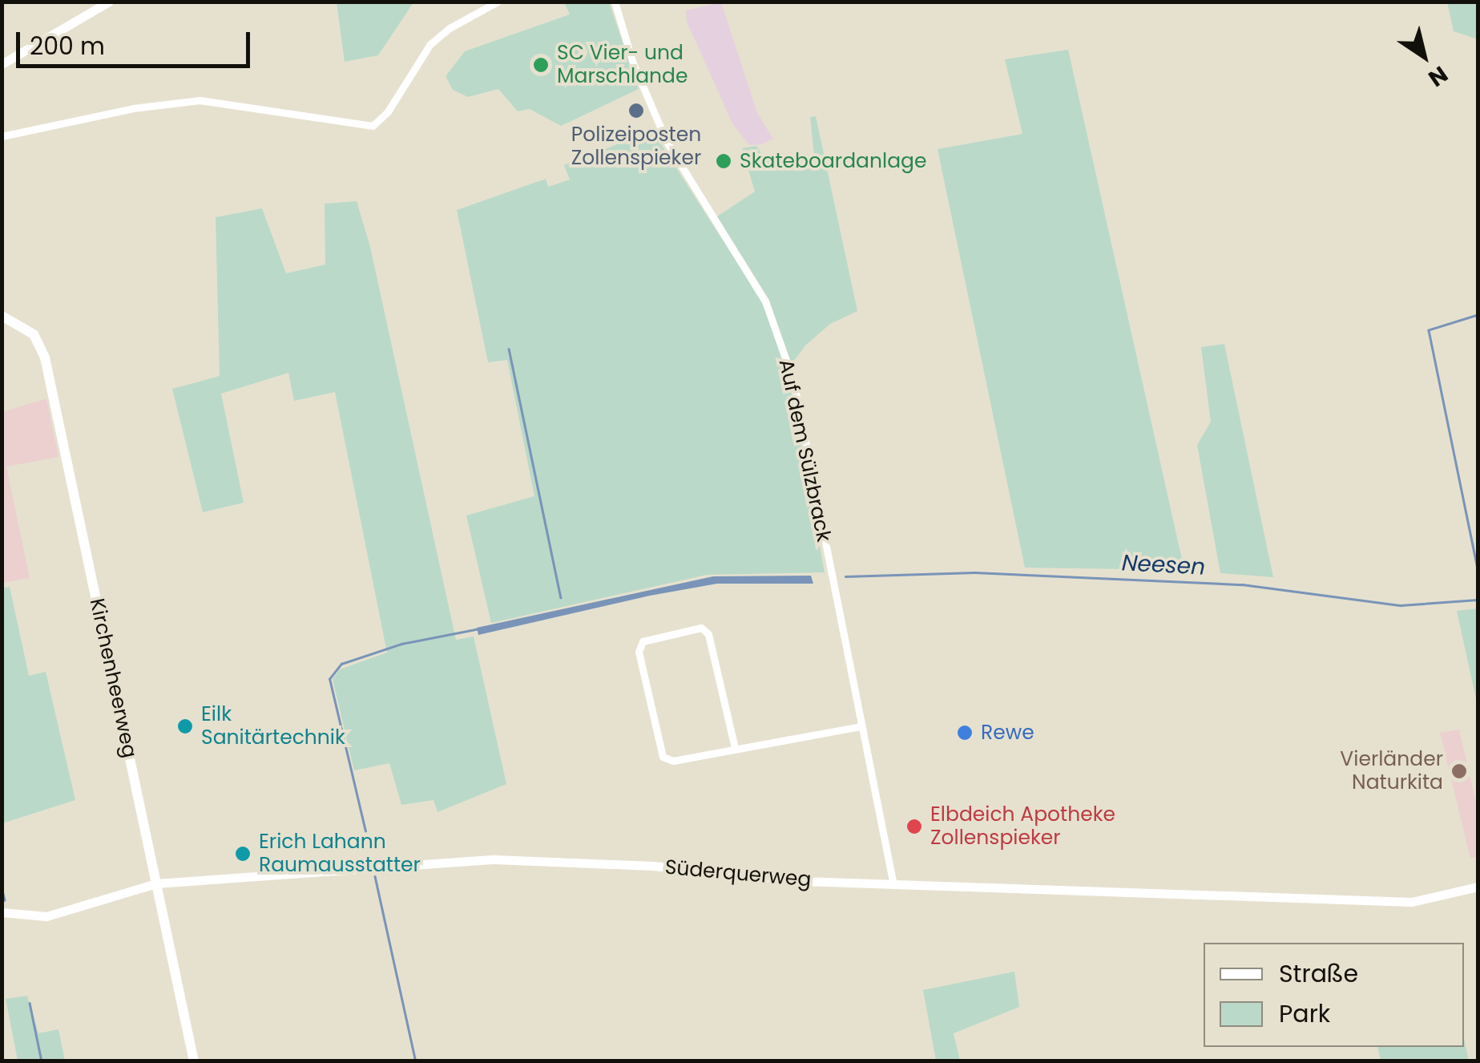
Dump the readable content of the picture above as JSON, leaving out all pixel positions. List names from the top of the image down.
{
  "streets": {
    "main road": ["Kirchenheerweg"],
    "street": ["Auf dem Sülzbrack", "Süderquerweg"]
  },
  "crossings": [
    ["Auf dem Sülzbrack", "Süderquerweg"],
    ["Kirchenheerweg", "Süderquerweg"]
  ],
  "water": ["Neesen"],
  "places": [
    "SC Vier- und Marschlande",
    "Polizeiposten Zollenspieker",
    "Skateboardanlage",
    "Eilk Sanitärtechnik",
    "Rewe",
    "Vierländer Naturkita",
    "Elbdeich Apotheke Zollenspieker",
    "Erich Lahann Raumausstatter"
  ],
  "legend": ["Straße", "Park"],
  "scale_bar": "200 m",
  "north": "bottom right"
}
